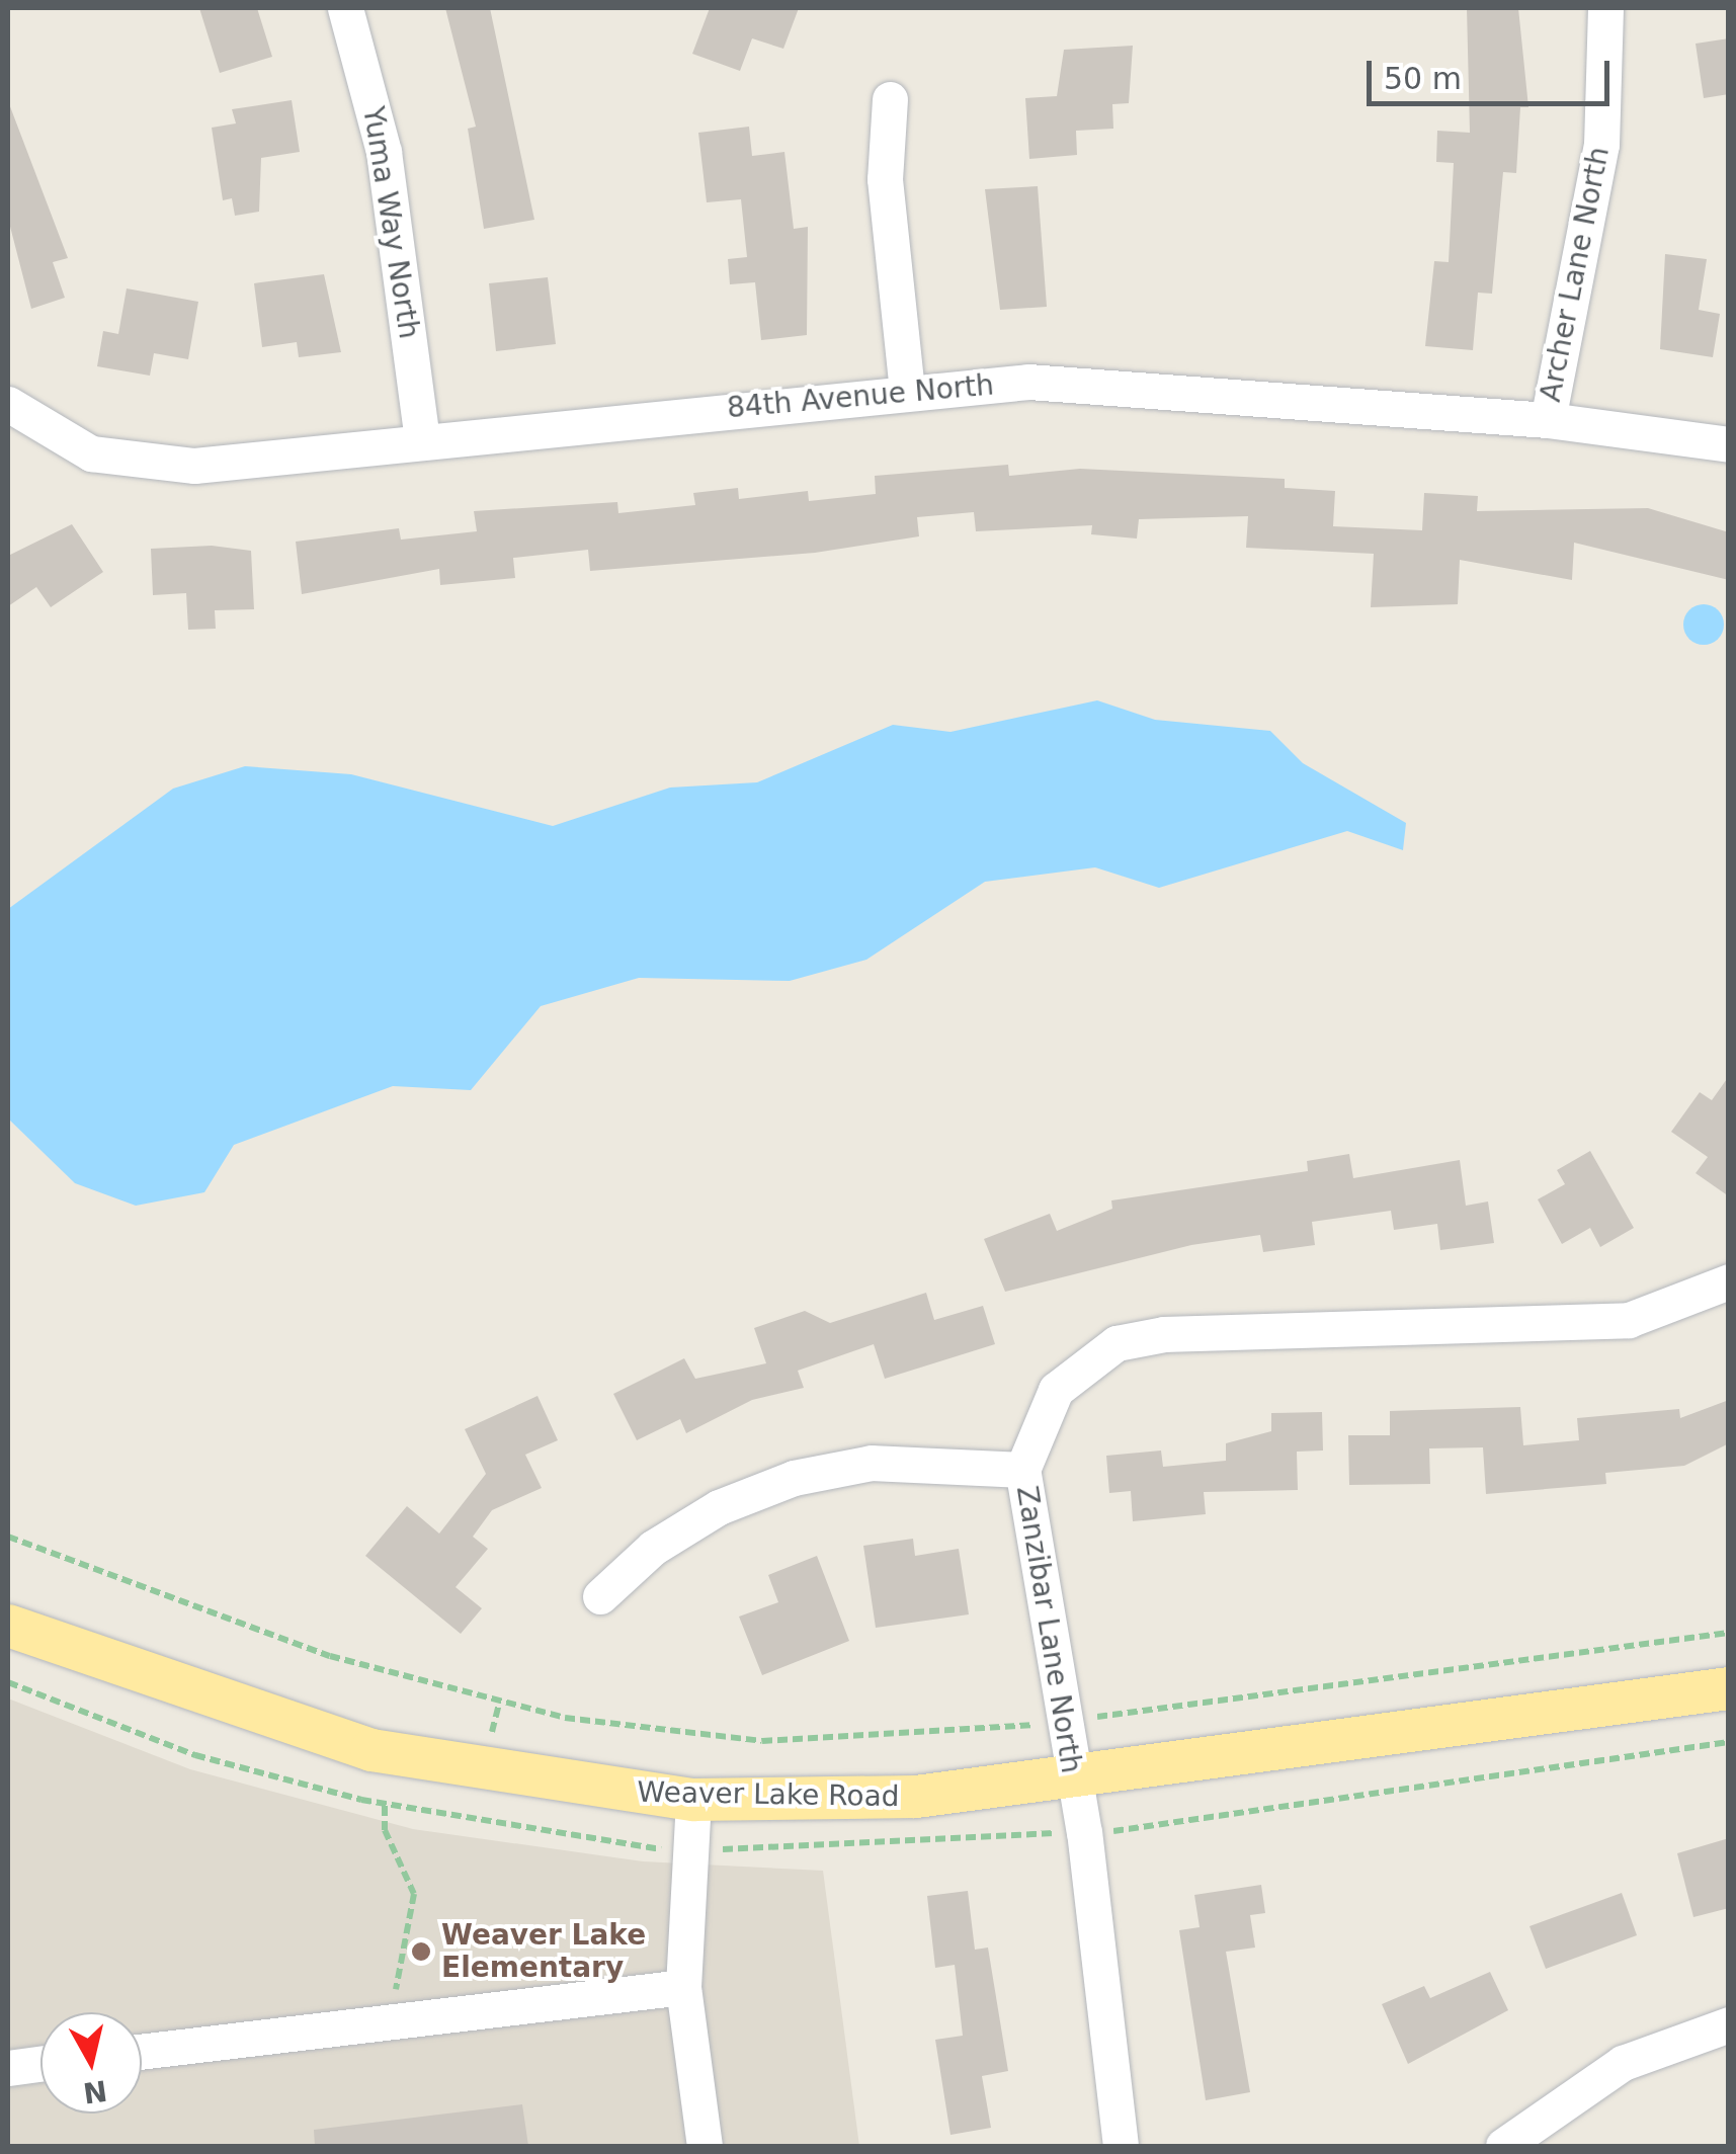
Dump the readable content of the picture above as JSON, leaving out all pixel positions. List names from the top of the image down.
{
  "streets": {
    "main road": ["Weaver Lake Road"],
    "street": [
      "Yuma Way North",
      "Archer Lane North",
      "84th Avenue North",
      "Zanzibar Lane North"
    ]
  },
  "crossings": [
    ["Yuma Way North", "84th Avenue North"],
    ["Archer Lane North", "84th Avenue North"],
    ["Zanzibar Lane North", "Weaver Lake Road"]
  ],
  "places": ["Weaver Lake Elementary"],
  "scale_bar": "50 m",
  "north": "bottom"
}
